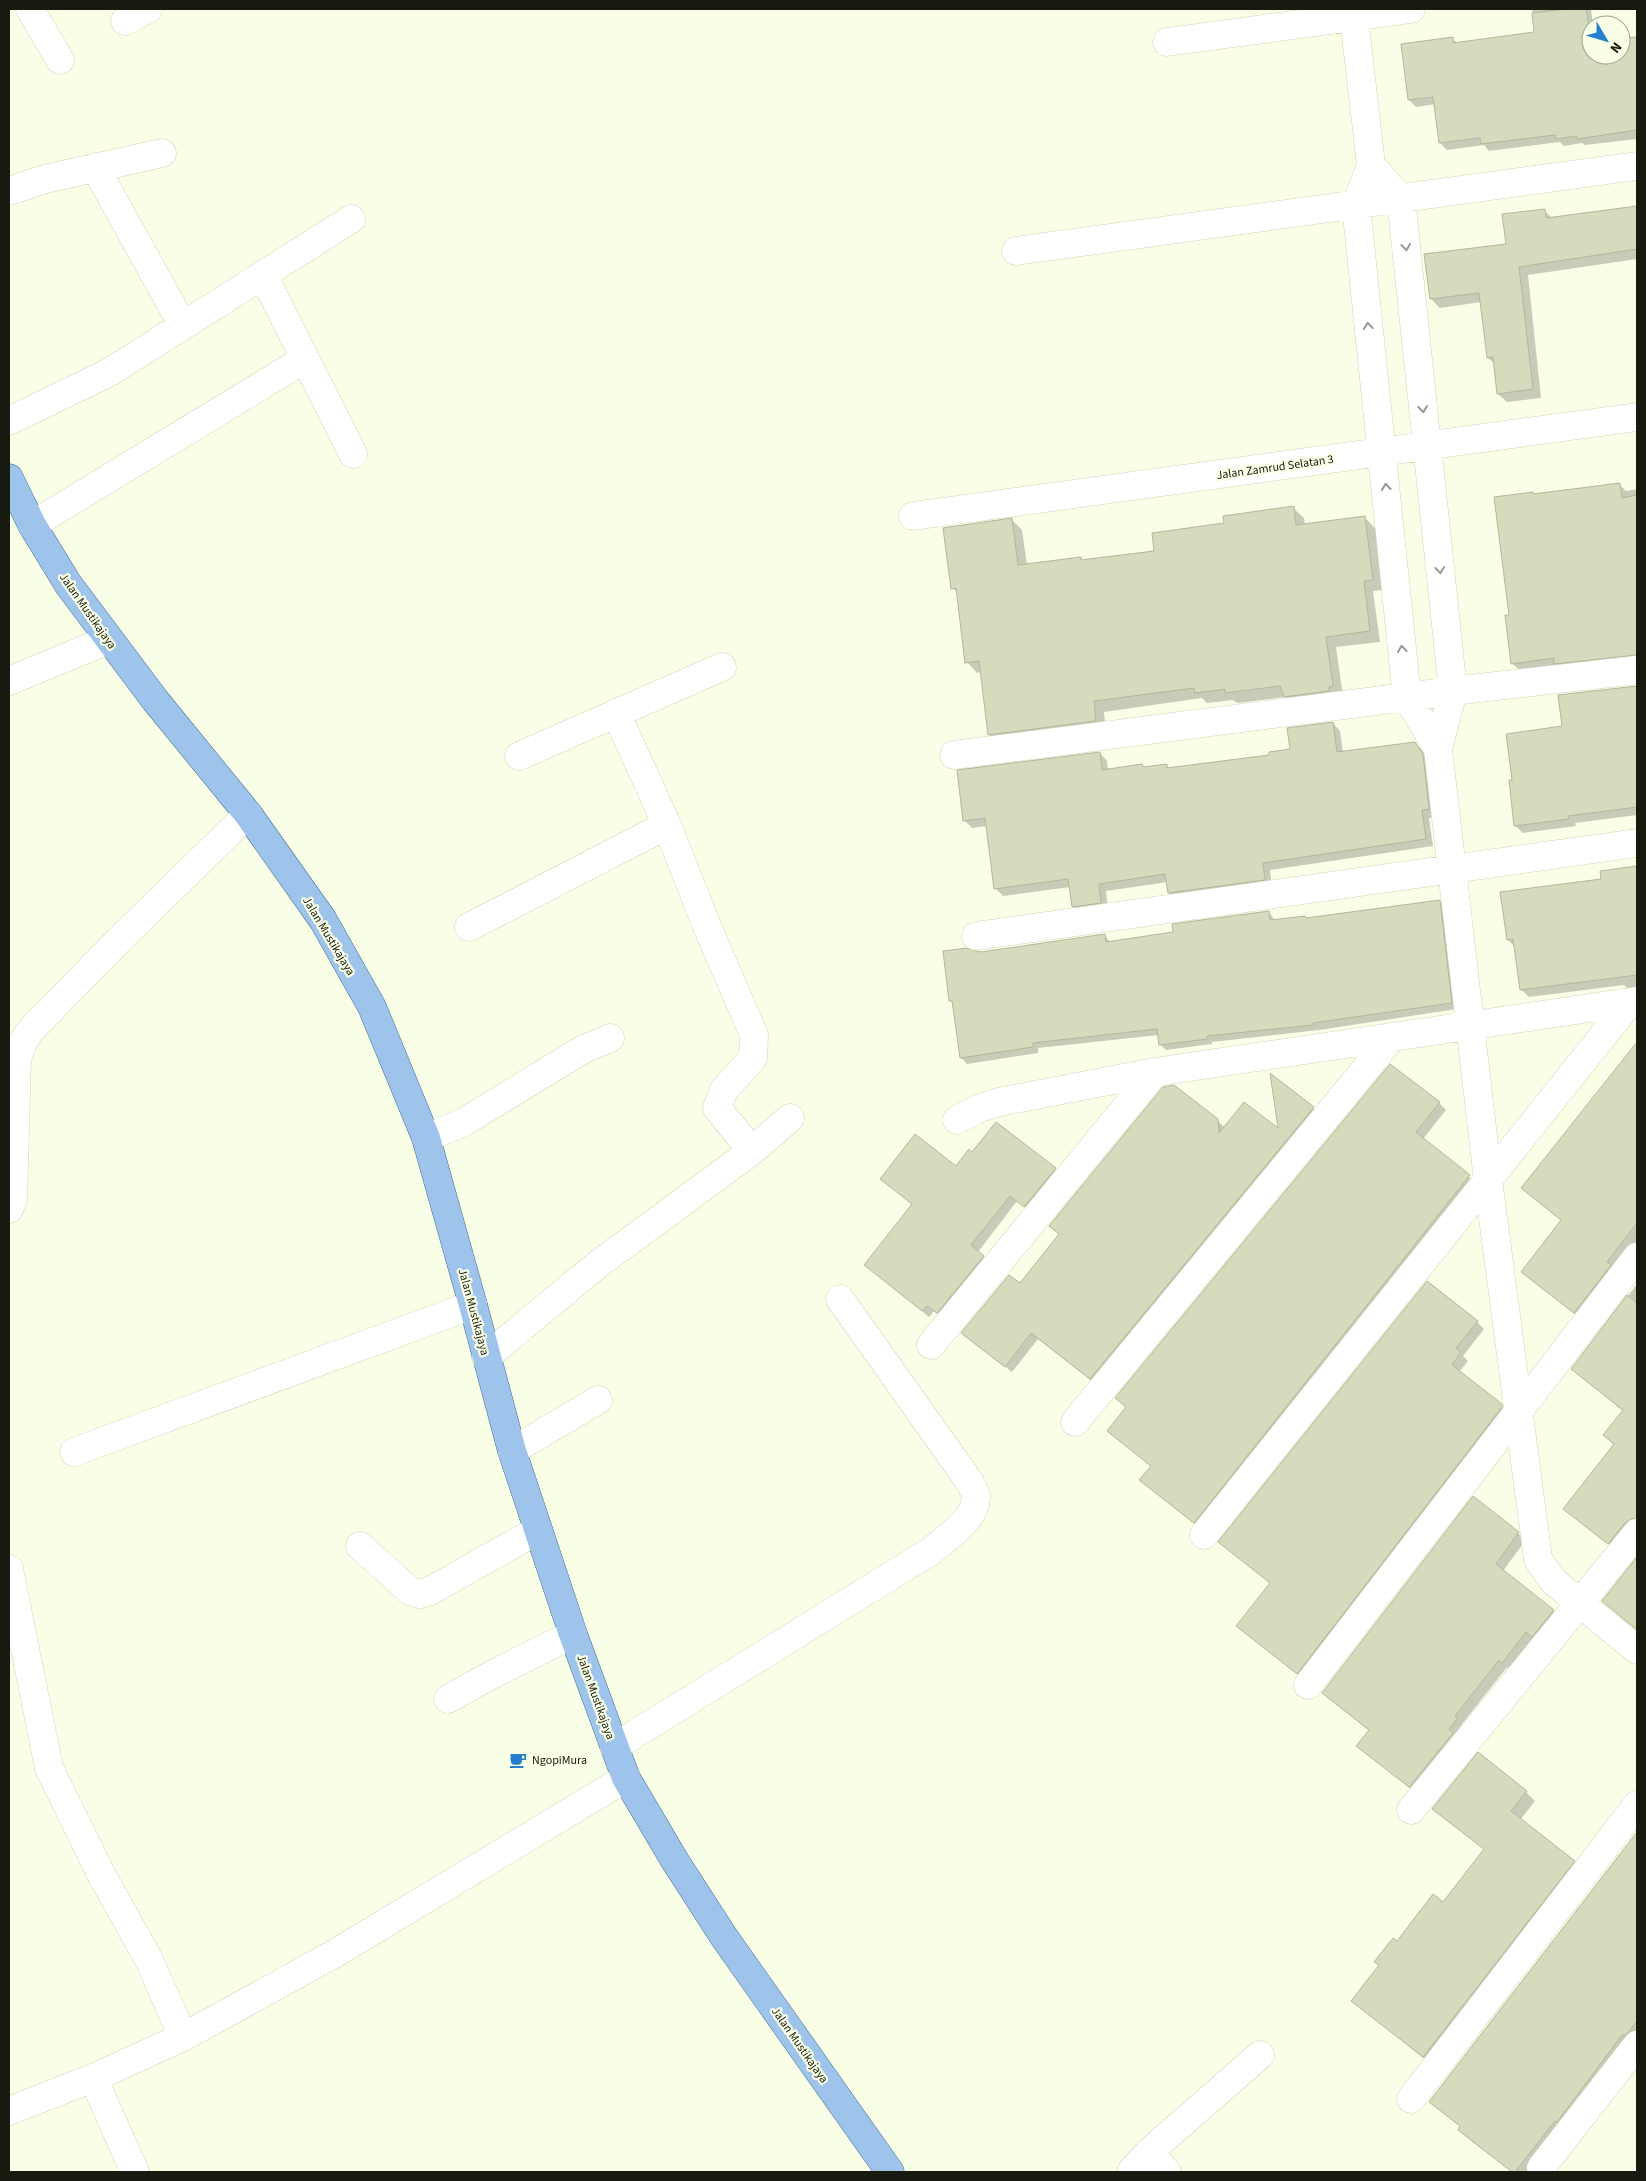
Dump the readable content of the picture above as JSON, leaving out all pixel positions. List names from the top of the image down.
{
  "streets": {
    "main road": ["Jalan Mustikajaya"],
    "street": ["Jalan Zamrud Selatan 3"]
  },
  "places": {
    "cafe": ["NgopiMura"]
  },
  "north": "bottom right"
}
